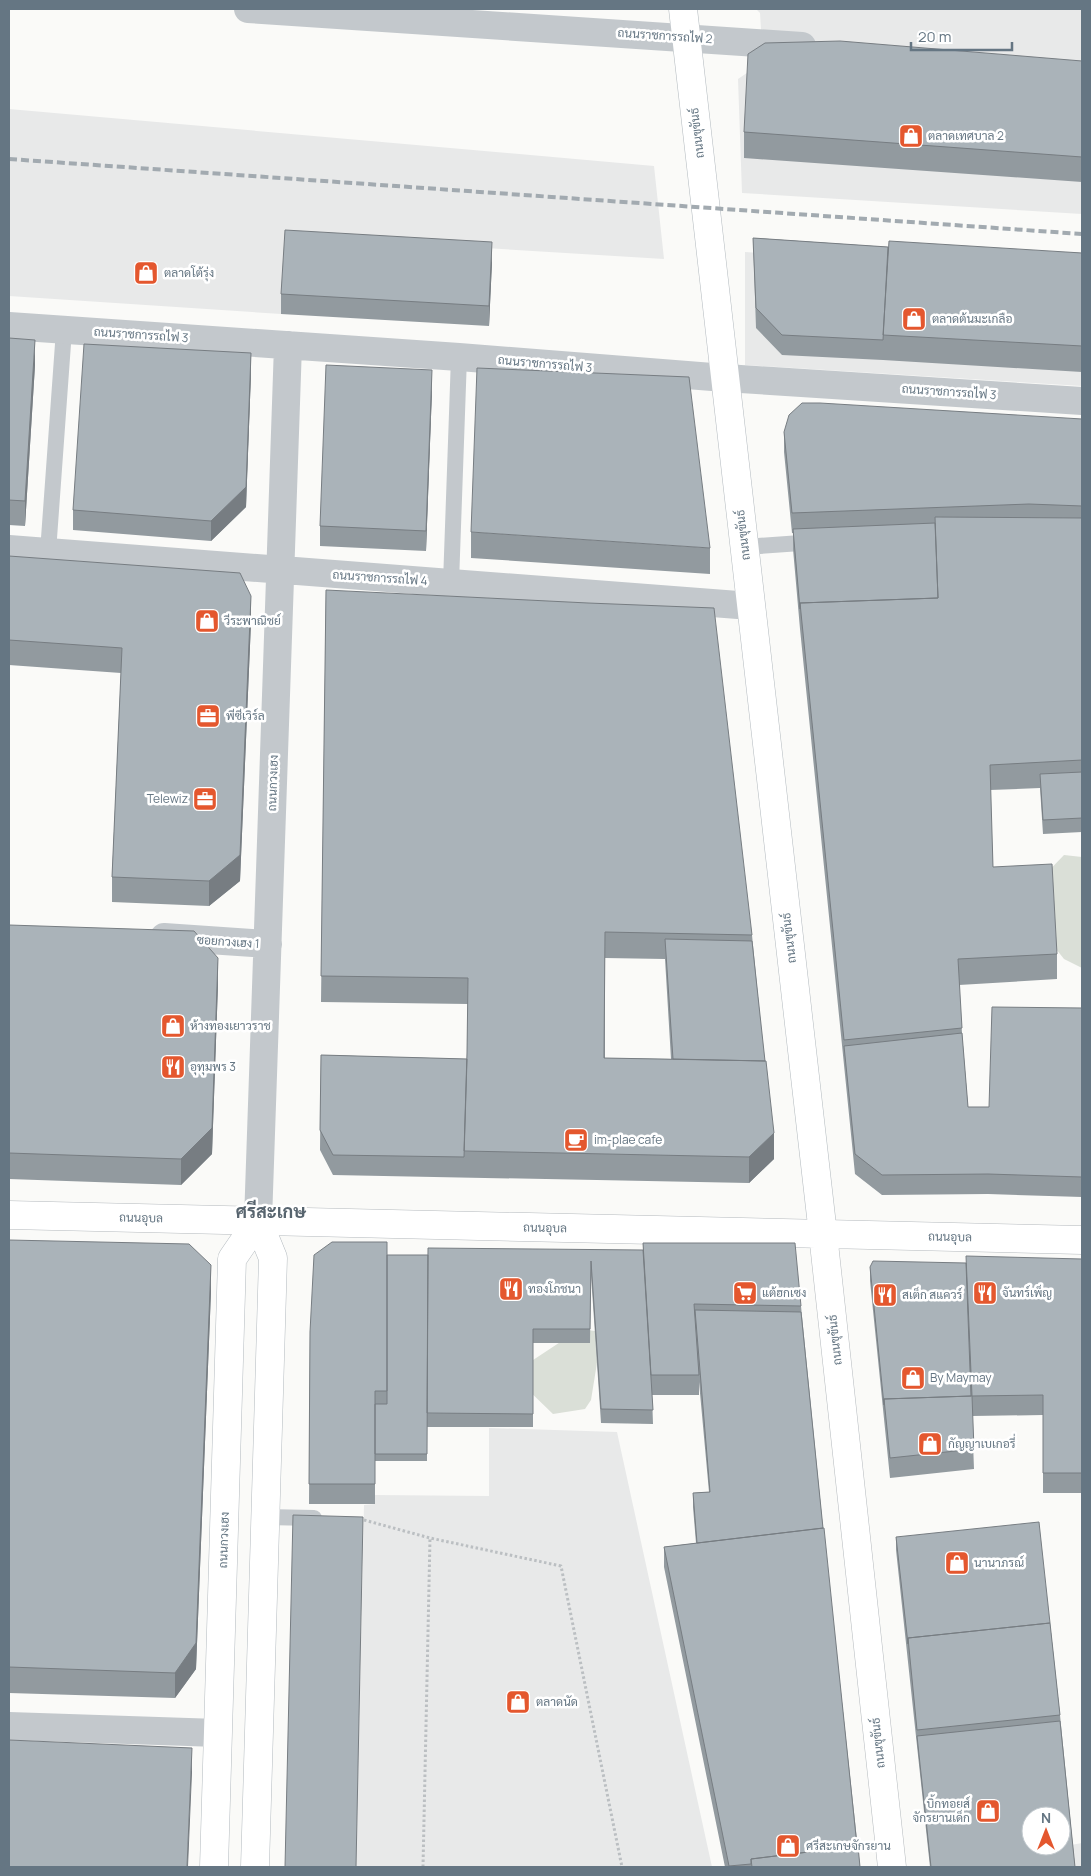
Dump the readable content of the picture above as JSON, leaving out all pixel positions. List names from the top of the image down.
{
  "streets": {
    "main road": ["ถนนขุขันธ์", "ถนนกวงเฮง", "ถนนอุบล"],
    "street": [
      "ถนนราชการรถไฟ 2",
      "ถนนราชการรถไฟ 3",
      "ถนนราชการรถไฟ 4",
      "ซอยกวงเฮง 1"
    ]
  },
  "crossings": [
    ["ถนนราชการรถไฟ 2", "ถนนขุขันธ์"],
    ["ถนนขุขันธ์", "ถนนราชการรถไฟ 3"],
    ["ถนนขุขันธ์", "ถนนราชการรถไฟ 4"],
    ["ถนนขุขันธ์", "ถนนอุบล"],
    ["ถนนราชการรถไฟ 3", "ถนนกวงเฮง"],
    ["ถนนราชการรถไฟ 4", "ถนนกวงเฮง"],
    ["ถนนกวงเฮง", "ซอยกวงเฮง 1"],
    ["ถนนกวงเฮง", "ถนนอุบล"]
  ],
  "districts": ["ศรีสะเกษ"],
  "places": {
    "shop": [
      "ตลาดเทศบาล 2",
      "ตลาดโต้รุ่ง",
      "ตลาดต้นมะเกลือ",
      "วีระพาณิชย์",
      "ห้างทองเยาวราช",
      "By Maymay",
      "กัญญาเบเกอรี่",
      "นานาภรณ์",
      "ตลาดนัด",
      "บิ้กทอยส์ จักรยานเด็ก",
      "ศรีสะเกษจักรยาน"
    ],
    "office": ["พีซีเวิร์ล", "Telewiz"],
    "restaurant": [
      "อุทุมพร 3",
      "ทองโภชนา",
      "จันทร์เพ็ญ",
      "สเต็ก สแควร์"
    ],
    "cafe": ["im-plae cafe"],
    "supermarket": ["แต้ฮกเซง"]
  },
  "scale_bar": "20 m",
  "north": "top"
}
